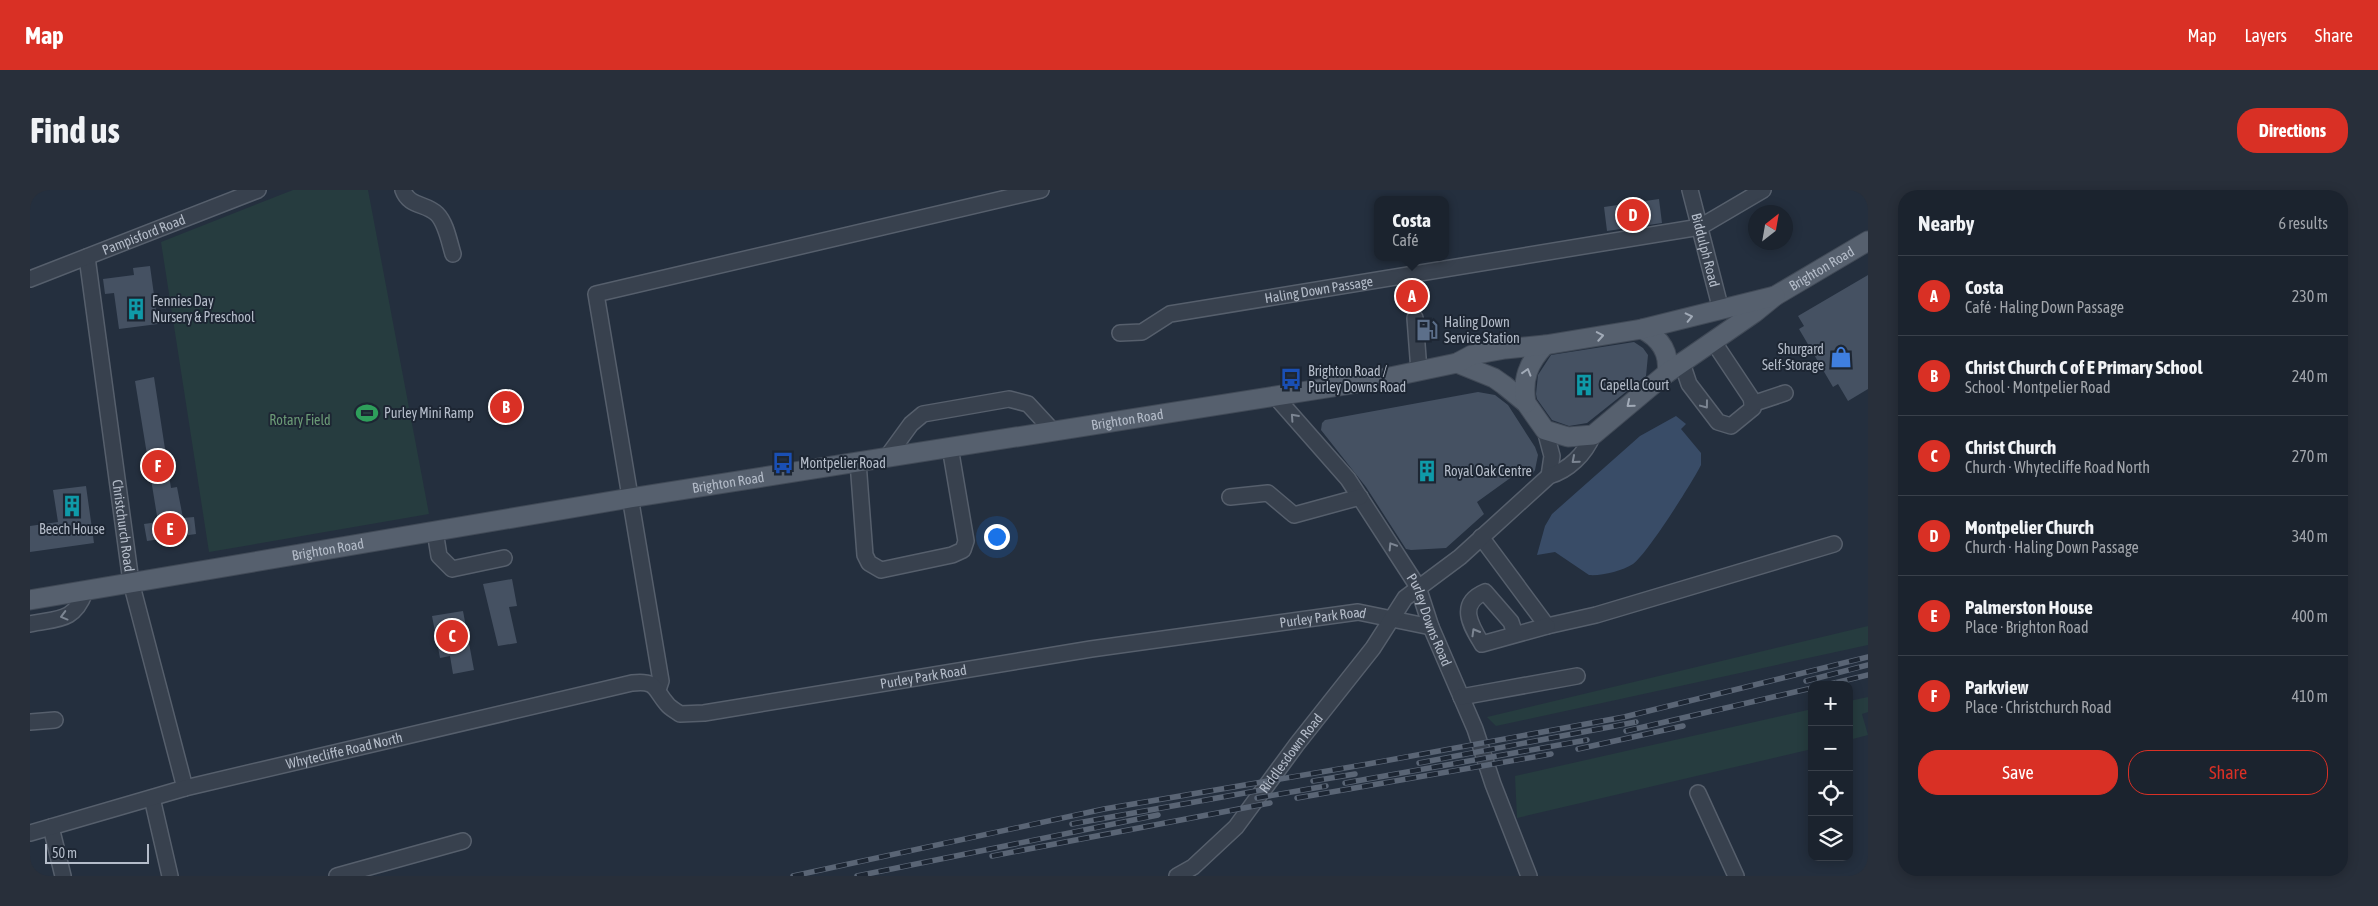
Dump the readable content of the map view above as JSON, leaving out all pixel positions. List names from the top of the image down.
{
  "streets": {
    "main road": ["Brighton Road"],
    "street": [
      "Pampisford Road",
      "Biddulph Road",
      "Haling Down Passage",
      "Christchurch Road",
      "Purley Park Road",
      "Purley Downs Road",
      "Whytecliffe Road North",
      "Riddlesdown Road"
    ]
  },
  "crossings": [
    ["Pampisford Road", "Christchurch Road"],
    ["Biddulph Road", "Brighton Road"],
    ["Biddulph Road", "Haling Down Passage"],
    ["Brighton Road", "Christchurch Road"],
    ["Brighton Road", "Purley Downs Road"],
    ["Christchurch Road", "Whytecliffe Road North"],
    ["Purley Park Road", "Whytecliffe Road North"],
    ["Purley Park Road", "Riddlesdown Road"],
    ["Purley Downs Road", "Riddlesdown Road"]
  ],
  "one_way": ["Purley Downs Road"],
  "parks": ["Rotary Field"],
  "places": {
    "building": [
      "Fennies Day Nursery & Preschool",
      "Capella Court",
      "Royal Oak Centre",
      "Beech House"
    ],
    "fuel station": ["Haling Down Service Station"],
    "shop": ["Shurgard Self-Storage"],
    "bus stop": ["Brighton Road / Purley Downs Road", "Montpelier Road"],
    "sports": ["Purley Mini Ramp"]
  },
  "scale_bar": "50 m",
  "north": "top right",
  "page": {
    "header": "Map",
    "nav": ["Map", "Layers", "Share"],
    "buttons": [
      "Directions",
      ["Save", "Share"]
    ],
    "title": "Find us",
    "heading": ["Nearby", "6 results"],
    "popup": ["Costa", "Café"],
    "pins": [
      "D",
      "A",
      "B",
      "F",
      "E",
      "C"
    ],
    "list": [
      {
        "mark": "A",
        "name": "Costa",
        "note": "Café · Haling Down Passage",
        "value": "230 m"
      },
      {
        "mark": "B",
        "name": "Christ Church C of E Primary School",
        "note": "School · Montpelier Road",
        "value": "240 m"
      },
      {
        "mark": "C",
        "name": "Christ Church",
        "note": "Church · Whytecliffe Road North",
        "value": "270 m"
      },
      {
        "mark": "D",
        "name": "Montpelier Church",
        "note": "Church · Haling Down Passage",
        "value": "340 m"
      },
      {
        "mark": "E",
        "name": "Palmerston House",
        "note": "Place · Brighton Road",
        "value": "400 m"
      },
      {
        "mark": "F",
        "name": "Parkview",
        "note": "Place · Christchurch Road",
        "value": "410 m"
      }
    ],
    "map_buttons": ["+", "−"],
    "scale": "50 m"
  }
}
